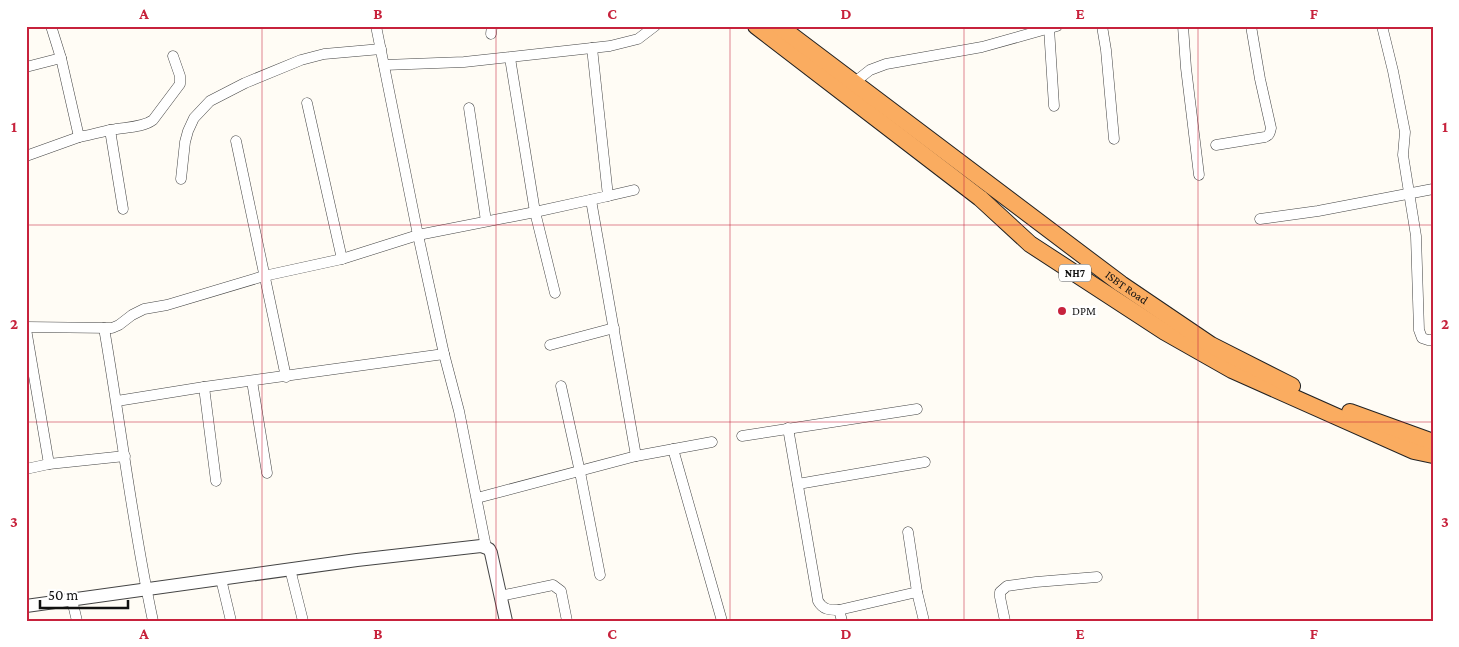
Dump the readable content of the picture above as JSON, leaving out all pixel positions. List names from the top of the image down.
{
  "streets": {
    "highway": ["NH7", "ISBT Road"]
  },
  "crossings": [
    ["NH7", "ISBT Road"]
  ],
  "places": ["DPM"],
  "scale_bar": "50 m",
  "grid": {
    "columns": [
      "A",
      "B",
      "C",
      "D",
      "E",
      "F"
    ],
    "rows": ["1", "2", "3"]
  }
}
